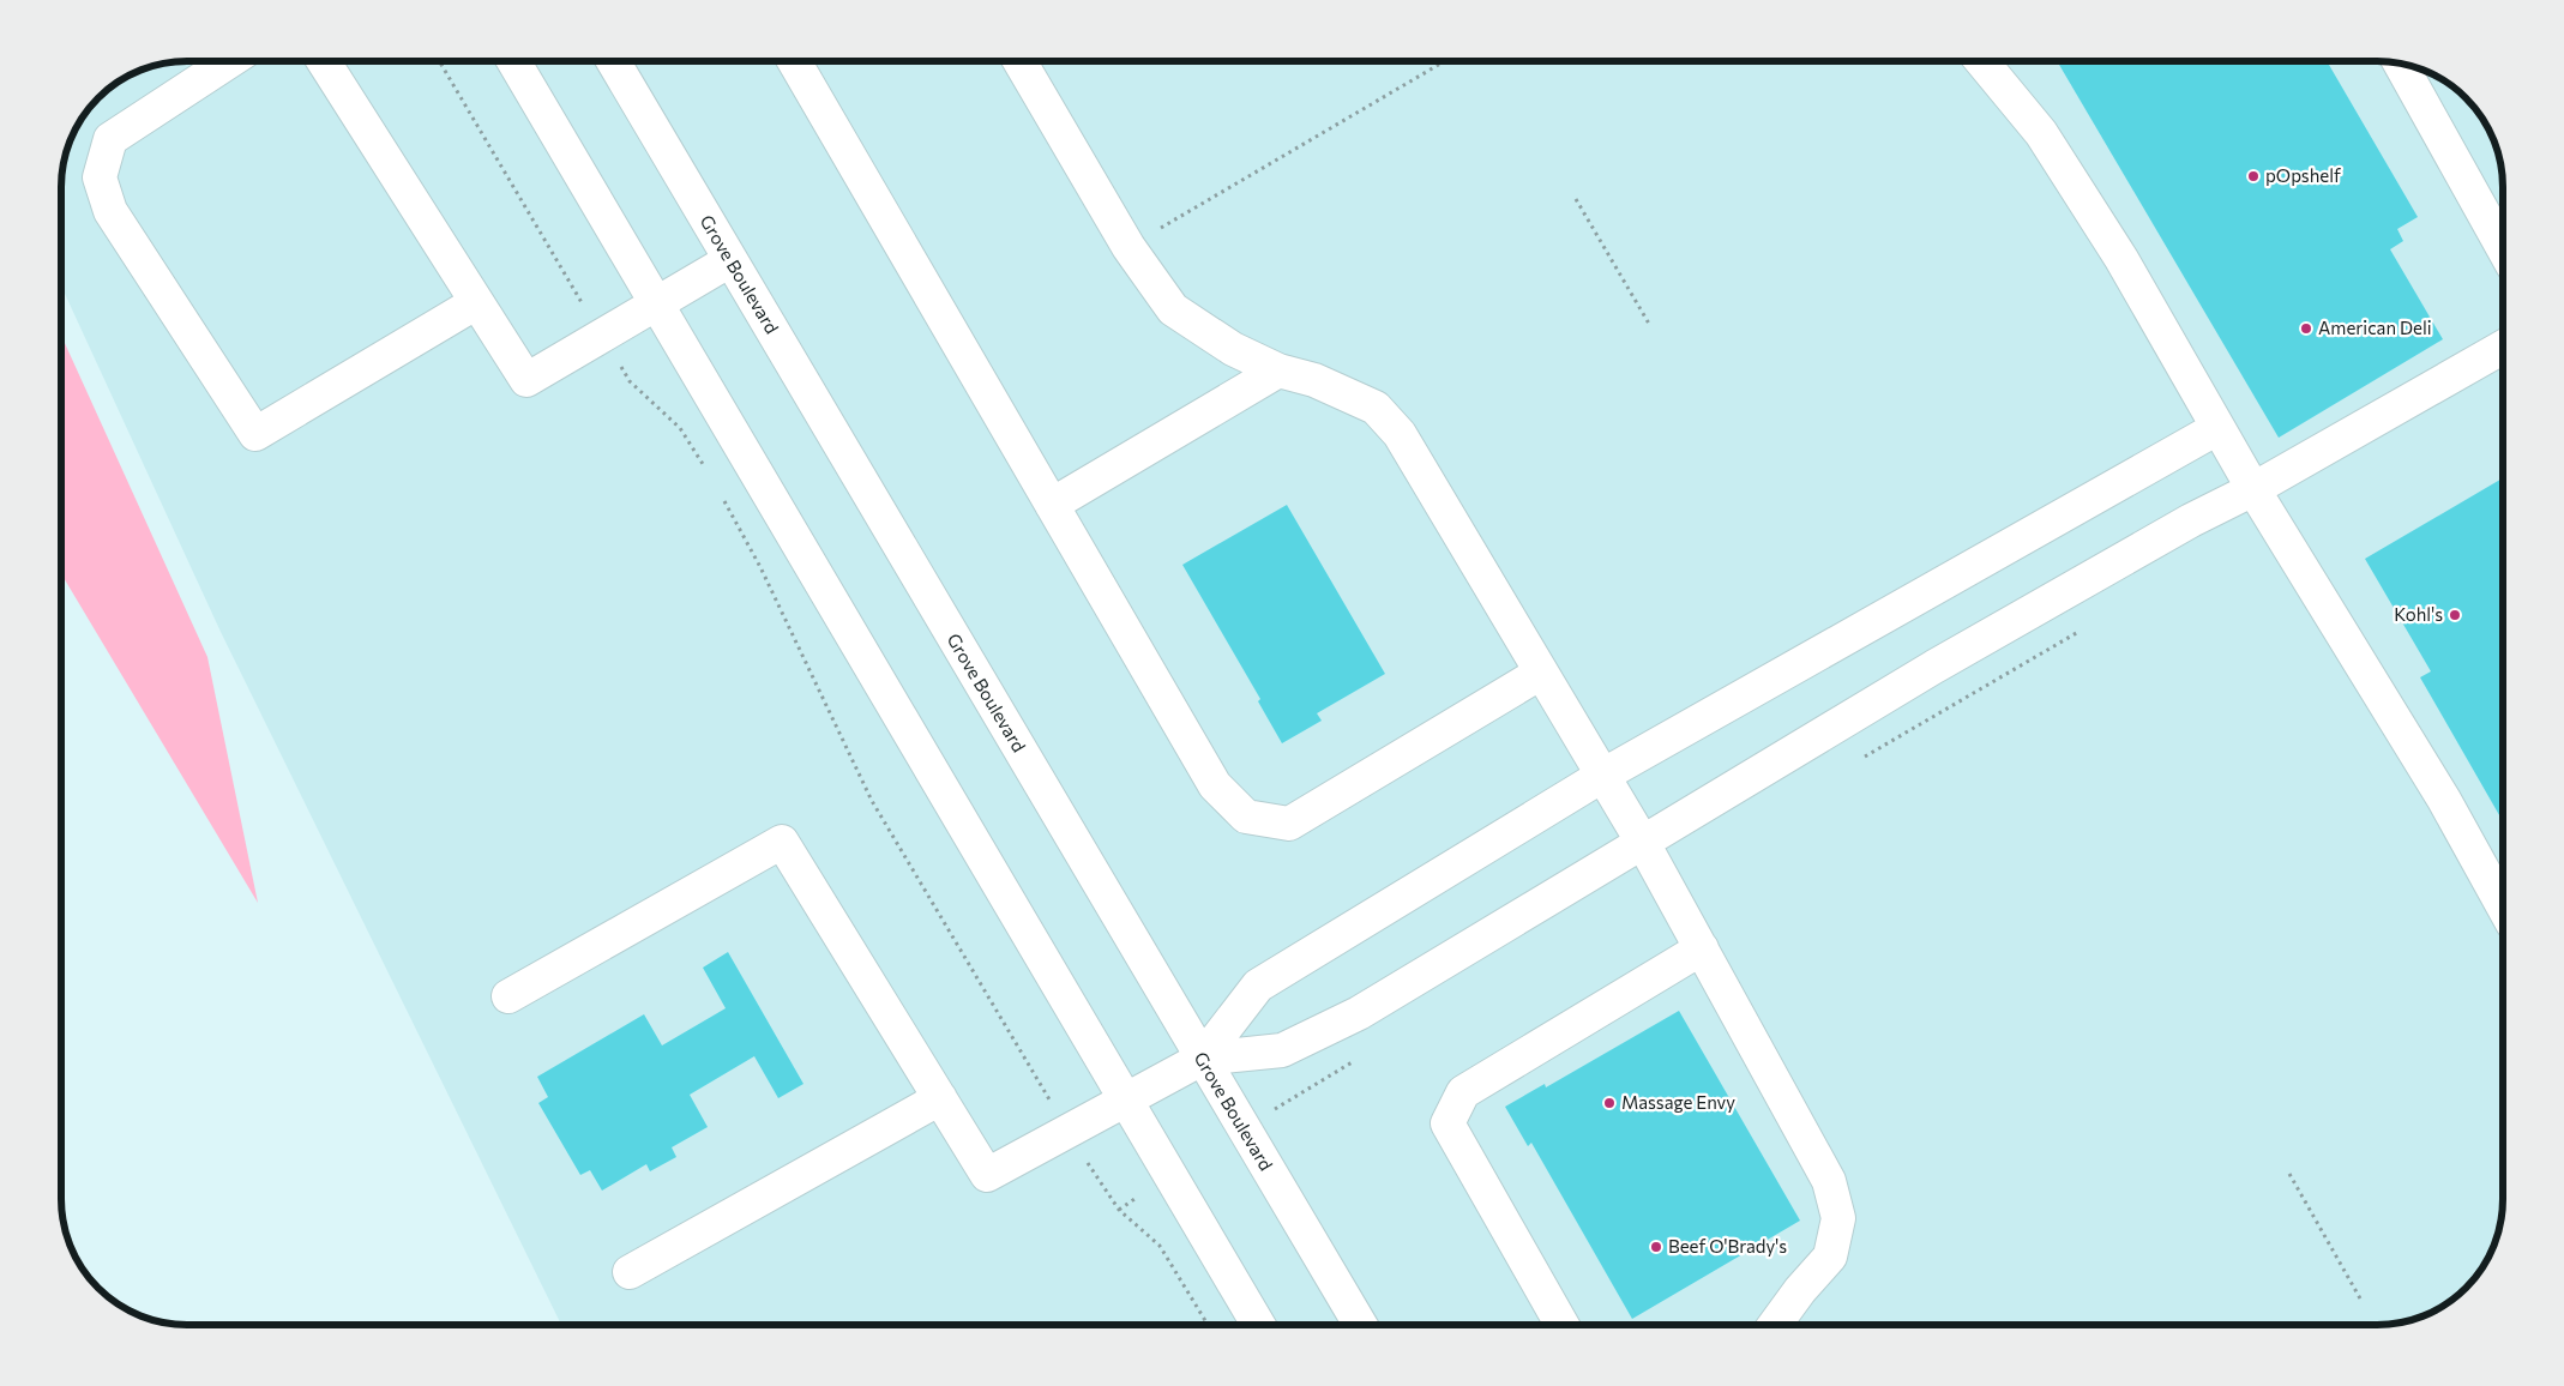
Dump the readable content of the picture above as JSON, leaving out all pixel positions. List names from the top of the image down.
{
  "streets": {
    "street": ["Grove Boulevard"]
  },
  "places": [
    "pOpshelf",
    "American Deli",
    "Kohl's",
    "Massage Envy",
    "Beef O'Brady's"
  ]
}
